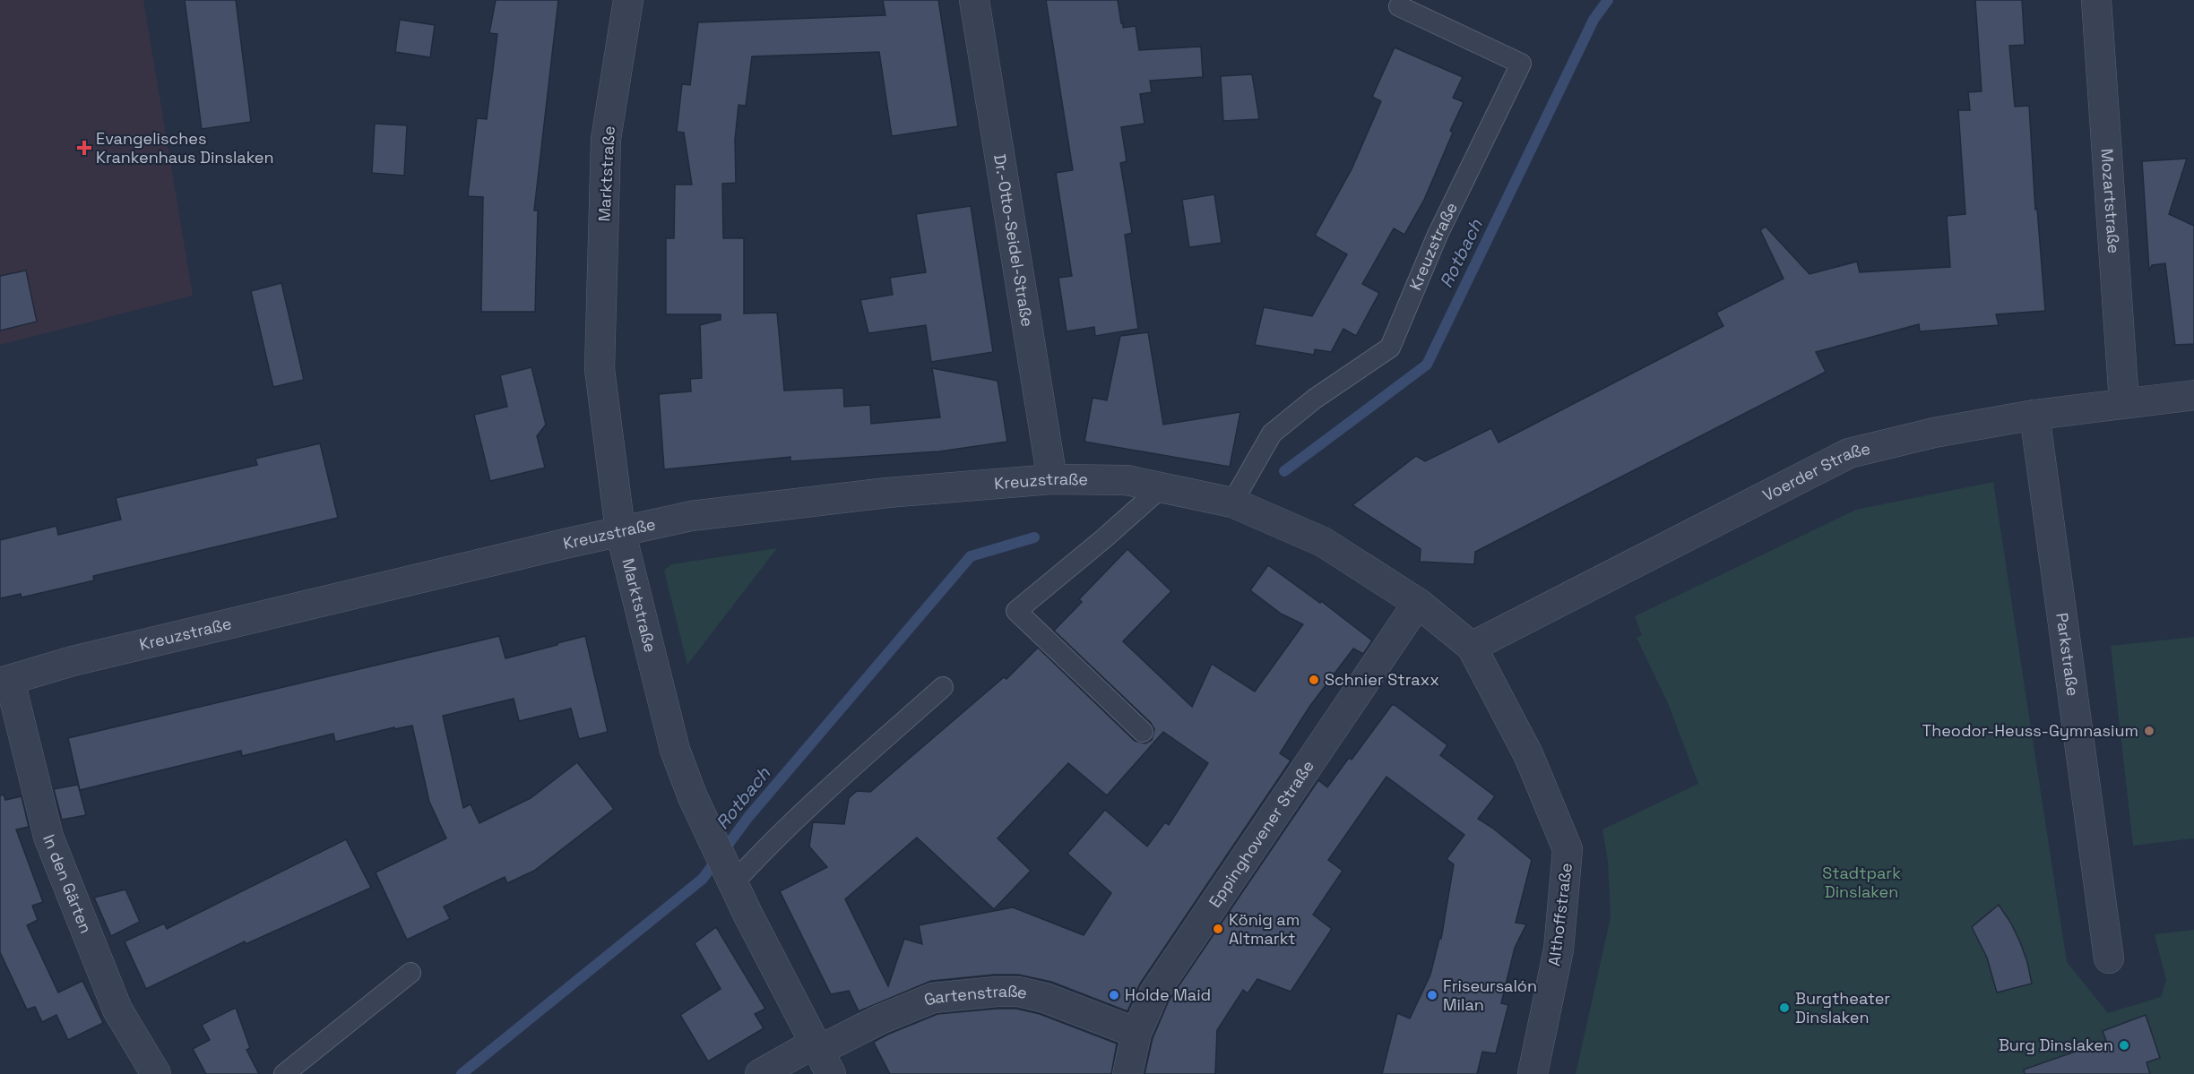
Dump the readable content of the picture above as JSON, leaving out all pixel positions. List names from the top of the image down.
{
  "streets": {
    "street": [
      "Marktstraße",
      "Mozartstraße",
      "Dr.-Otto-Seidel-Straße",
      "Kreuzstraße",
      "Voerder Straße",
      "Parkstraße",
      "Eppinghovener Straße",
      "In den Gärten",
      "Althoffstraße",
      "Gartenstraße"
    ]
  },
  "crossings": [
    ["Marktstraße", "Kreuzstraße"],
    ["Marktstraße", "Gartenstraße"],
    ["Mozartstraße", "Voerder Straße"],
    ["Dr.-Otto-Seidel-Straße", "Kreuzstraße"],
    ["Kreuzstraße", "Voerder Straße"],
    ["Kreuzstraße", "Eppinghovener Straße"],
    ["Kreuzstraße", "In den Gärten"],
    ["Kreuzstraße", "Althoffstraße"],
    ["Voerder Straße", "Parkstraße"],
    ["Voerder Straße", "Althoffstraße"],
    ["Eppinghovener Straße", "Gartenstraße"]
  ],
  "water": ["Rotbach"],
  "parks": ["Stadtpark Dinslaken"],
  "places": {
    "health": ["Evangelisches Krankenhaus Dinslaken"],
    "other": [
      "Schnier Straxx",
      "Theodor-Heuss-Gymnasium",
      "König am Altmarkt",
      "Holde Maid",
      "Friseursalón Milan",
      "Burgtheater Dinslaken",
      "Burg Dinslaken"
    ]
  }
}
